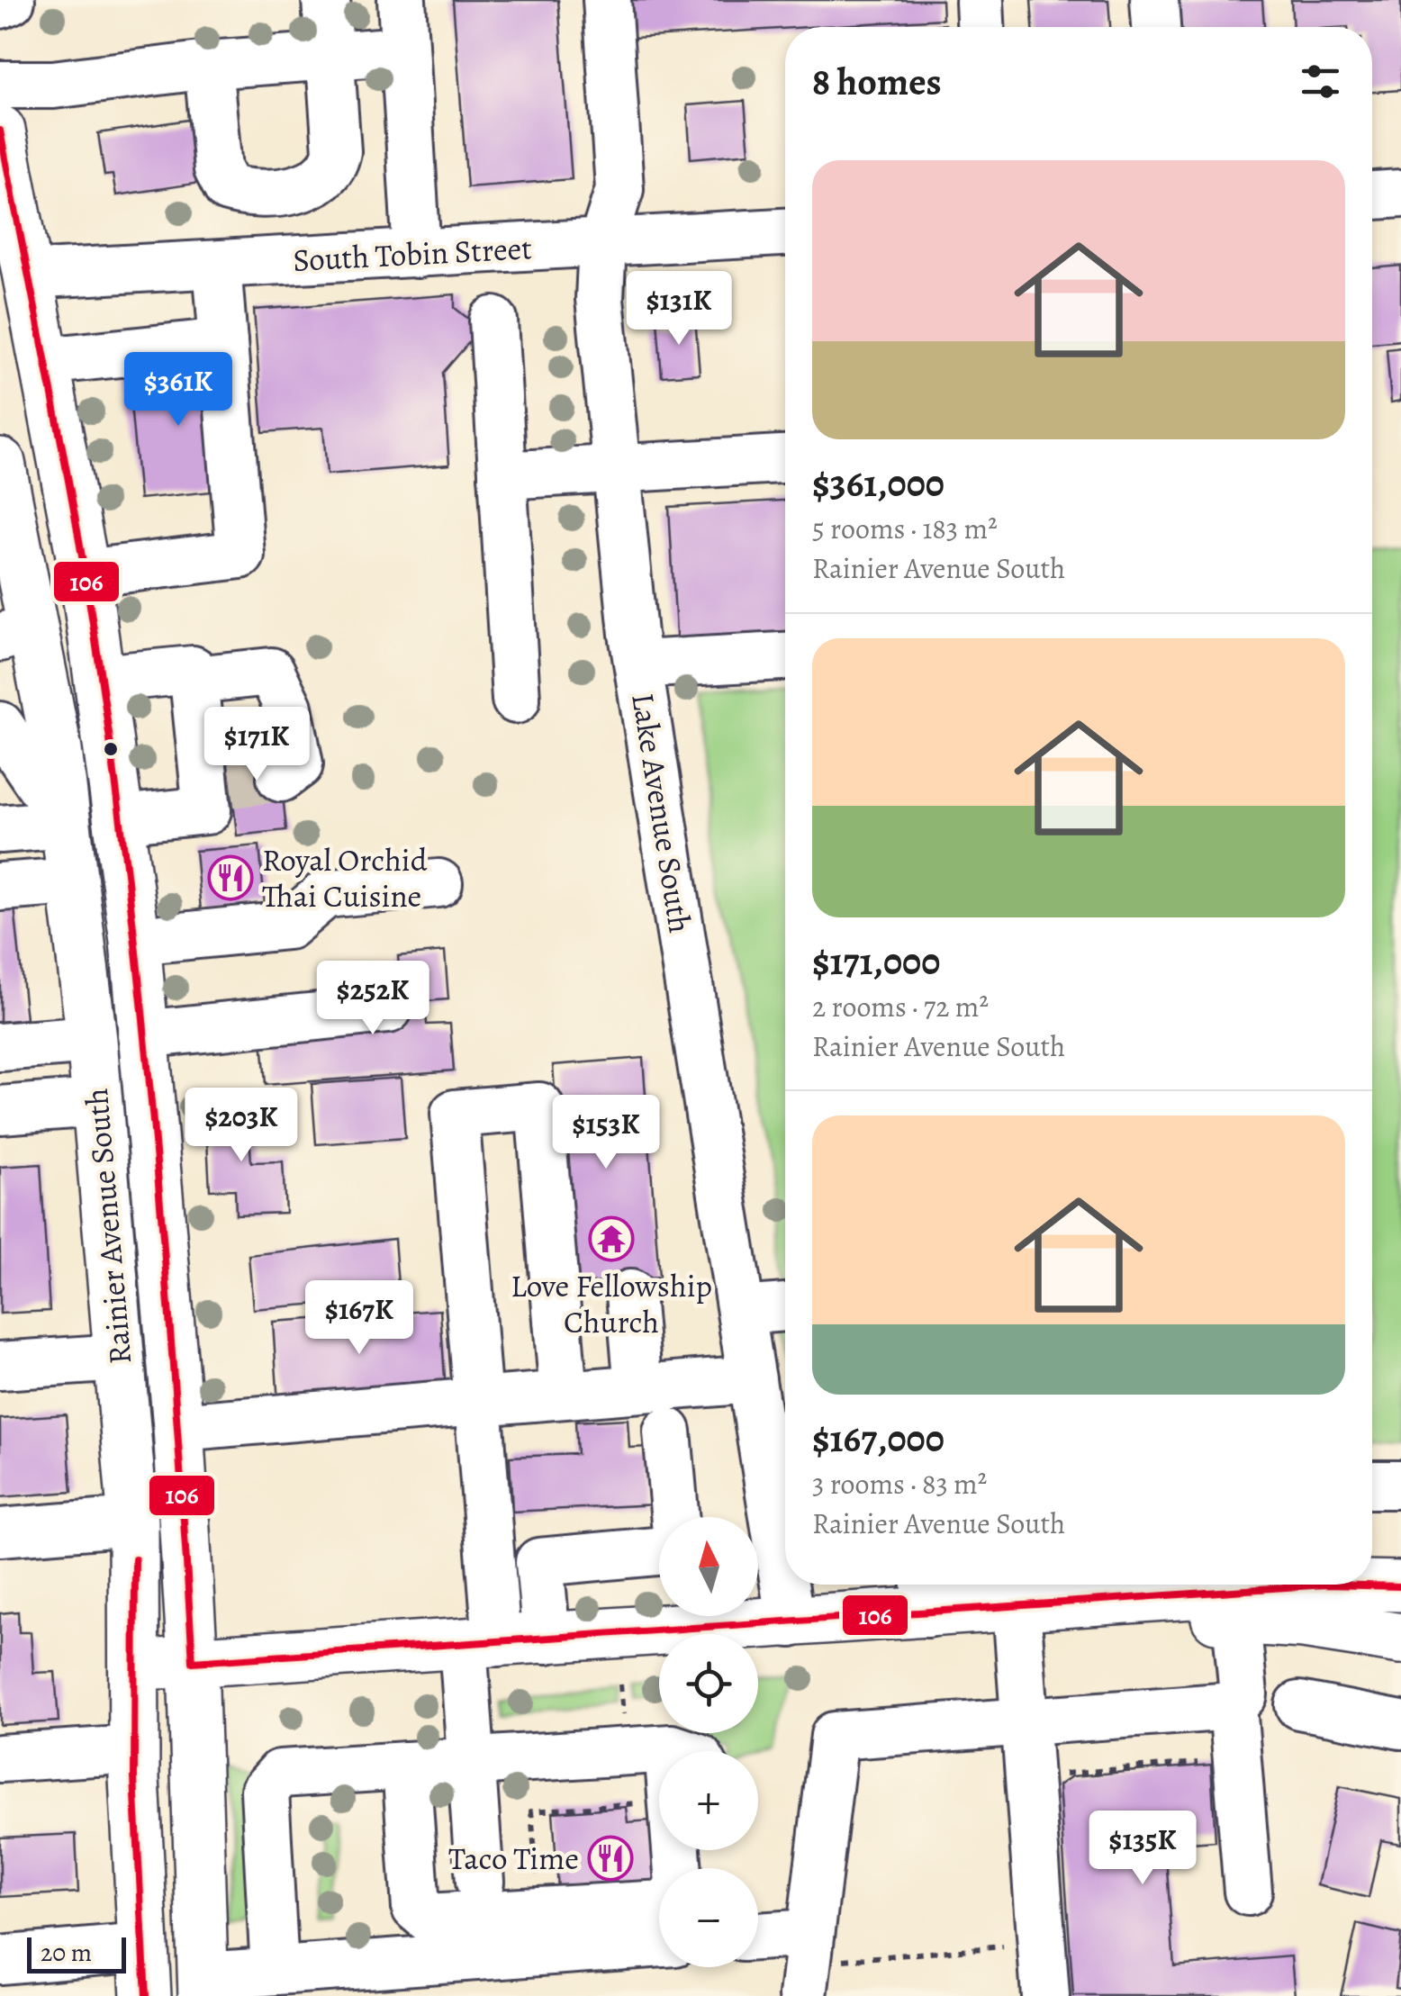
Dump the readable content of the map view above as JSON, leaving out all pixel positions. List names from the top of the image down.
{
  "streets": {
    "main road": ["Rainier Avenue South"],
    "street": ["South Tobin Street", "Lake Avenue South"]
  },
  "crossings": [
    ["South Tobin Street", "Lake Avenue South"],
    ["South Tobin Street", "Rainier Avenue South"]
  ],
  "places": {
    "restaurant": ["Royal Orchid Thai Cuisine", "Taco Time"],
    "temple": ["Love Fellowship Church"]
  },
  "lines": ["transit line 106"],
  "scale_bar": "20 m",
  "north": "top",
  "page": {
    "heading": "8 homes",
    "list": [
      {
        "name": "$361,000",
        "note": "5 rooms · 183 m² · Rainier Avenue South"
      },
      {
        "name": "$171,000",
        "note": "2 rooms · 72 m² · Rainier Avenue South"
      },
      {
        "name": "$167,000",
        "note": "3 rooms · 83 m² · Rainier Avenue South"
      }
    ],
    "price": [
      "$131K",
      "$361K",
      "$171K",
      "$252K",
      "$203K",
      "$153K",
      "$167K",
      "$135K"
    ],
    "map_buttons": ["+", "−"],
    "scale": "20 m"
  }
}
